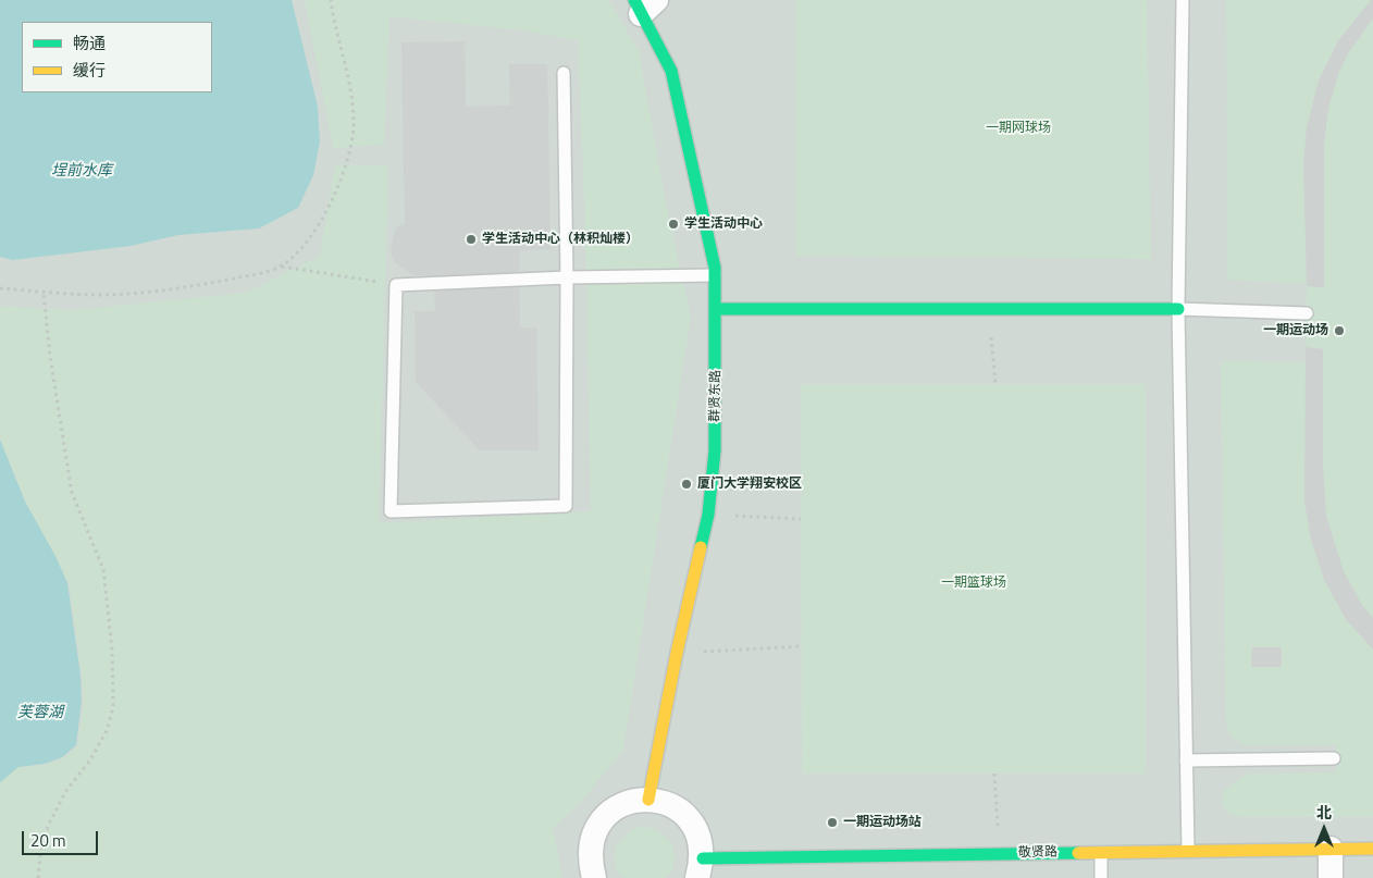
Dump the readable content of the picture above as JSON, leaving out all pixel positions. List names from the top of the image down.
{
  "streets": {
    "street": ["群贤东路", "敬贤路"]
  },
  "water": ["埕前水库", "芙蓉湖"],
  "parks": ["一期网球场", "一期篮球场"],
  "places": [
    "学生活动中心",
    "学生活动中心（林积灿楼）",
    "一期运动场",
    "厦门大学翔安校区",
    "一期运动场站"
  ],
  "legend": ["畅通", "缓行"],
  "scale_bar": "20 m",
  "north": "top"
}
